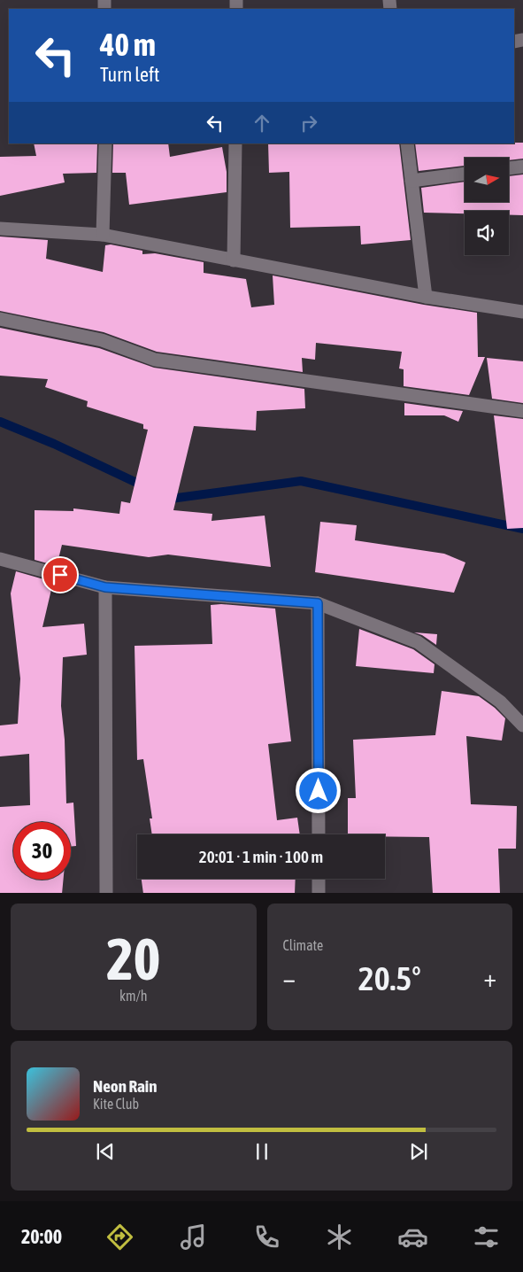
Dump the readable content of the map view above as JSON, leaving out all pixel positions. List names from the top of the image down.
{
  "north": "right",
  "page": {
    "turn": ["40 m", "Turn left"],
    "limit": "30",
    "trip": "20:01 · 1 min · 100 m",
    "tile": [
      ["20", "km/h"],
      "Climate"
    ],
    "heat": ["−", "20.5°", "+"],
    "song": ["Neon Rain", "Kite Club"],
    "tabs": "20:00"
  }
}
